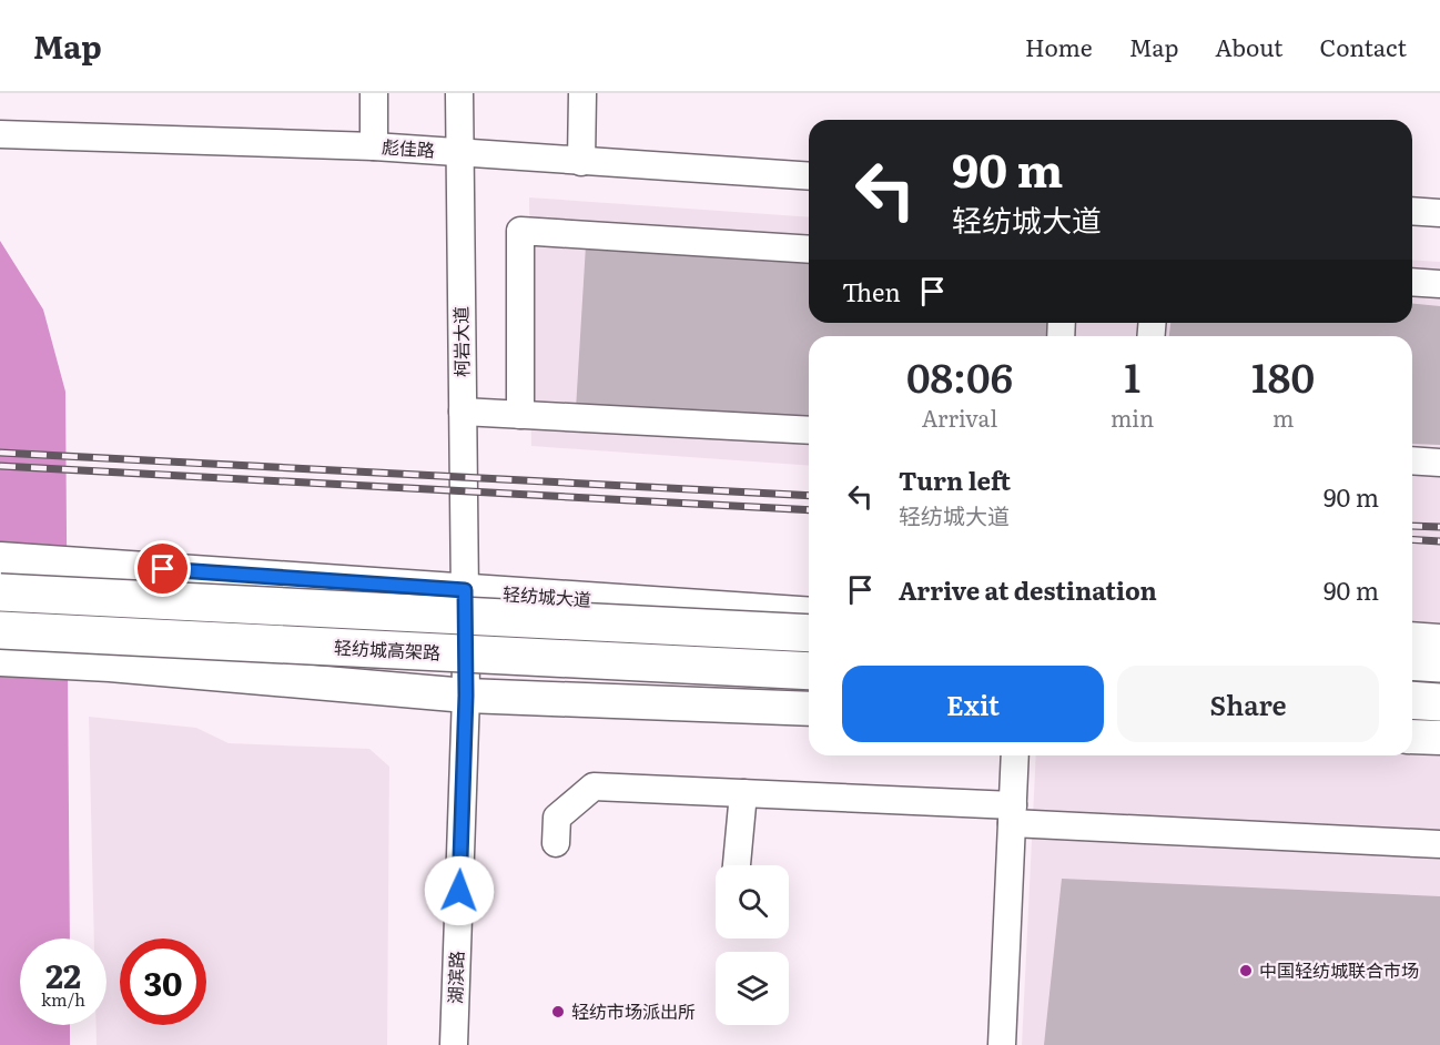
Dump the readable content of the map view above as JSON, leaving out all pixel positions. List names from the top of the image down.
{
  "streets": {
    "highway": ["轻纺城高架路"],
    "main road": ["轻纺城大道"],
    "street": ["彪佳路", "柯岩大道", "湖滨路"]
  },
  "crossings": [
    ["彪佳路", "柯岩大道"],
    ["柯岩大道", "轻纺城大道"],
    ["柯岩大道", "湖滨路"],
    ["轻纺城大道", "湖滨路"]
  ],
  "places": ["中国轻纺城联合市场", "轻纺市场派出所"],
  "page": {
    "header": "Map",
    "nav": [
      "Home",
      "Map",
      "About",
      "Contact"
    ],
    "turn": ["90 m", "轻纺城大道"],
    "then": "Then",
    "eta": [
      "08:06",
      "Arrival",
      "1",
      "min",
      "180",
      "m"
    ],
    "list": [
      {
        "name": "Turn left",
        "note": "轻纺城大道",
        "value": "90 m"
      },
      {
        "name": "Arrive at destination",
        "value": "90 m"
      }
    ],
    "buttons": ["Exit", "Share"],
    "speed": "22 km/h",
    "limit": "30"
  }
}
